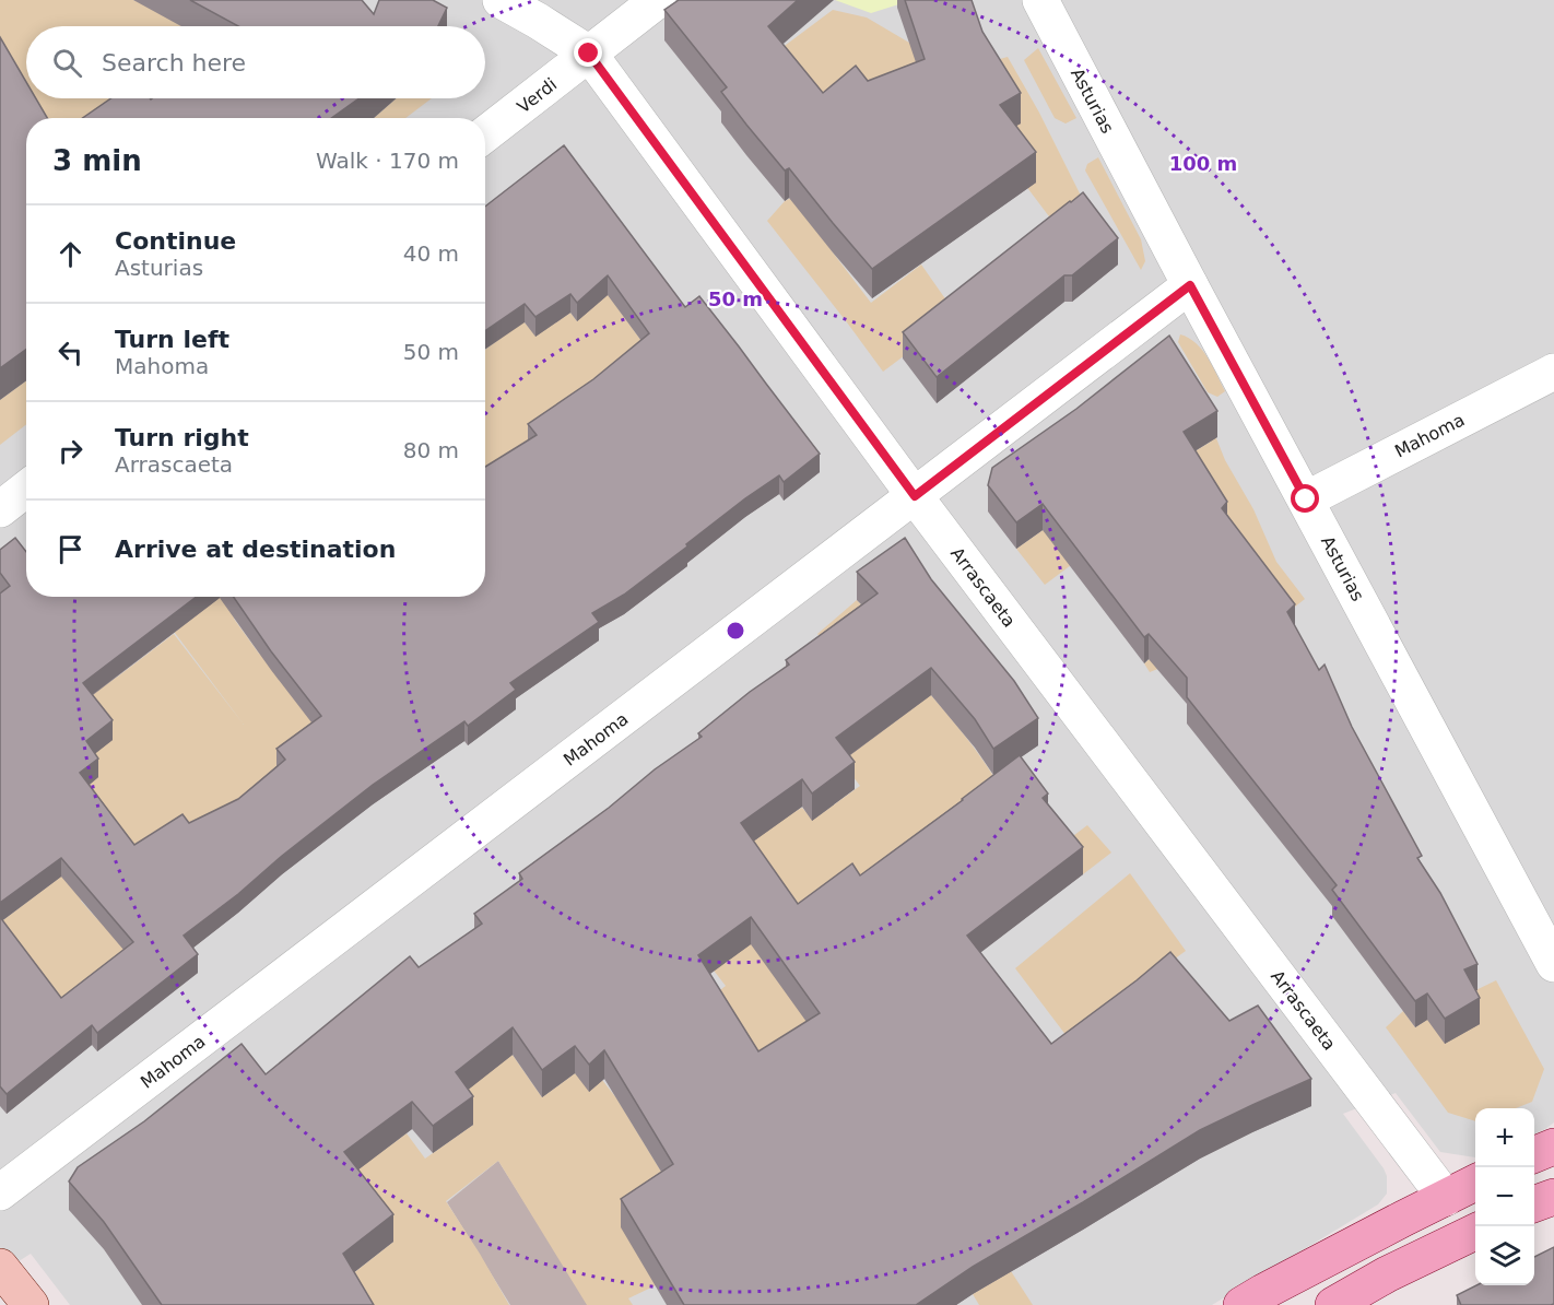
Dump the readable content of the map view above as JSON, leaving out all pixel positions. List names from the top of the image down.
{
  "streets": {
    "street": [
      "Verdi",
      "Asturias",
      "Mahoma",
      "Arrascaeta"
    ]
  },
  "crossings": [
    ["Verdi", "Arrascaeta"],
    ["Asturias", "Mahoma"],
    ["Mahoma", "Arrascaeta"]
  ],
  "page": {
    "search": "Search here",
    "heading": ["3 min", "Walk · 170 m"],
    "list": [
      ["Continue", "Asturias", "40 m"],
      ["Turn left", "Mahoma", "50 m"],
      ["Turn right", "Arrascaeta", "80 m"],
      "Arrive at destination"
    ],
    "map_buttons": ["+", "−"]
  },
  "rings": ["100 m", "50 m"]
}
